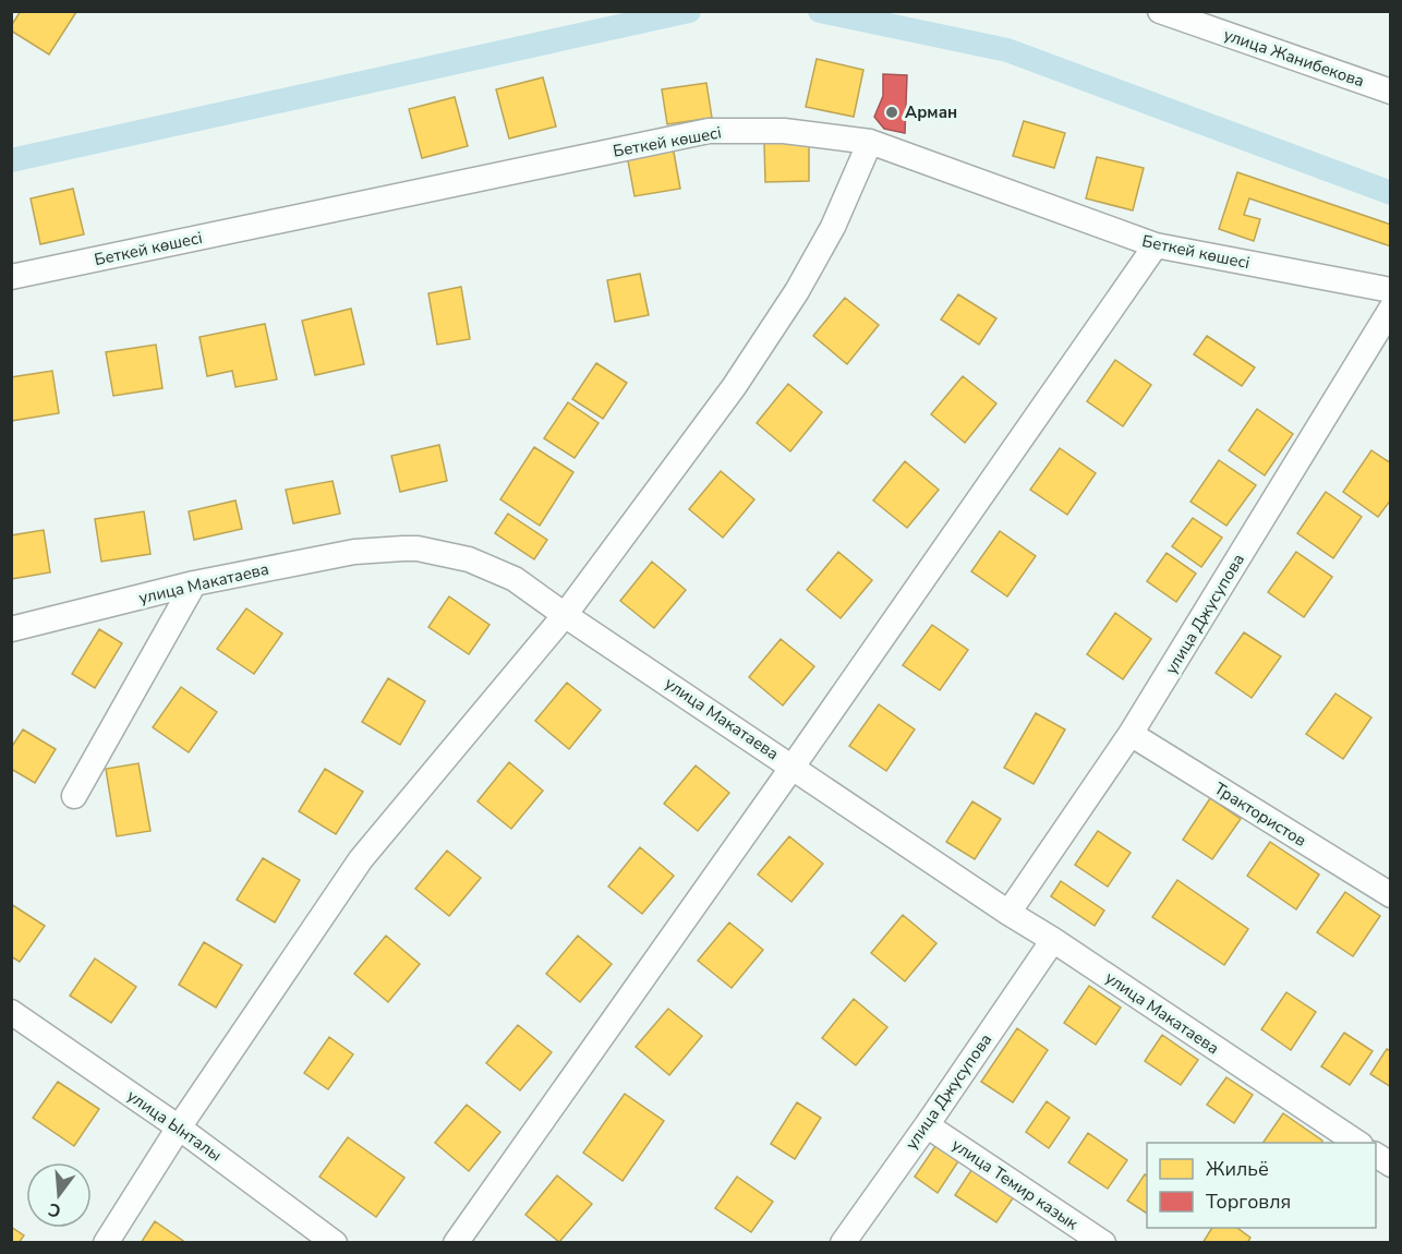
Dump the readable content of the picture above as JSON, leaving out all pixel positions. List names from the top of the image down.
{
  "streets": {
    "street": [
      "улица Жанибекова",
      "Беткей көшесі",
      "улица Макатаева",
      "улица Джусупова",
      "Трактористов",
      "улица Ынталы",
      "улица Темир казык"
    ]
  },
  "crossings": [
    ["улица Макатаева", "улица Джусупова"],
    ["улица Джусупова", "Трактористов"],
    ["улица Джусупова", "улица Темир казык"]
  ],
  "places": ["Арман"],
  "legend": ["Жильё", "Торговля"],
  "north": "bottom"
}
